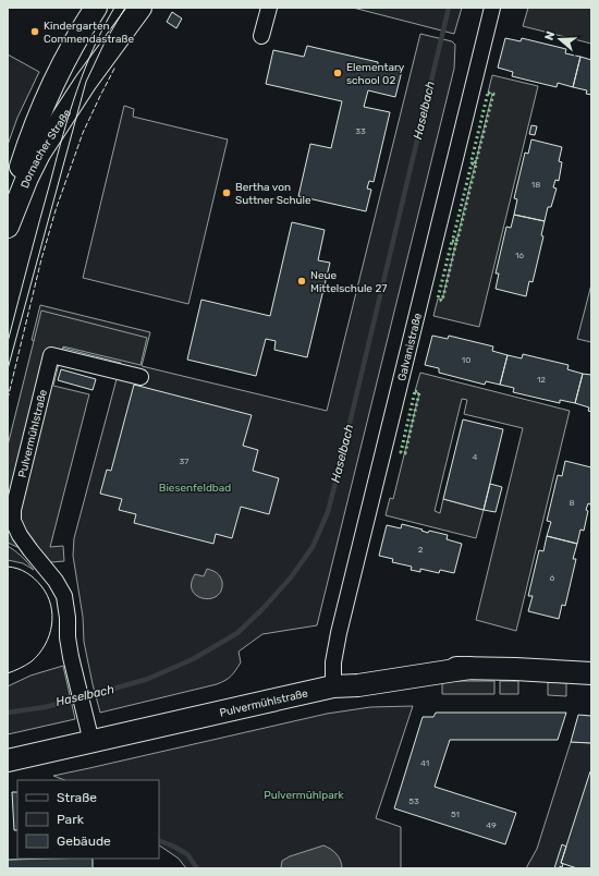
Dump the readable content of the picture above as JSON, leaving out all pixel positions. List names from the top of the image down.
{
  "streets": {
    "street": ["Dornacher Straße", "Galvanistraße", "Pulvermühlstraße"]
  },
  "crossings": [
    ["Galvanistraße", "Pulvermühlstraße"]
  ],
  "water": ["Haselbach"],
  "parks": ["Biesenfeldbad", "Pulvermühlpark"],
  "places": [
    "Kindergarten Commendastraße",
    "Elementary school 02",
    "Bertha von Suttner Schule",
    "Neue Mittelschule 27"
  ],
  "house_numbers": [
    "33",
    "18",
    "16",
    "10",
    "12",
    "4",
    "37",
    "8",
    "2",
    "6",
    "41",
    "53",
    "51",
    "49"
  ],
  "legend": ["Straße", "Park", "Gebäude"],
  "north": "left"
}
